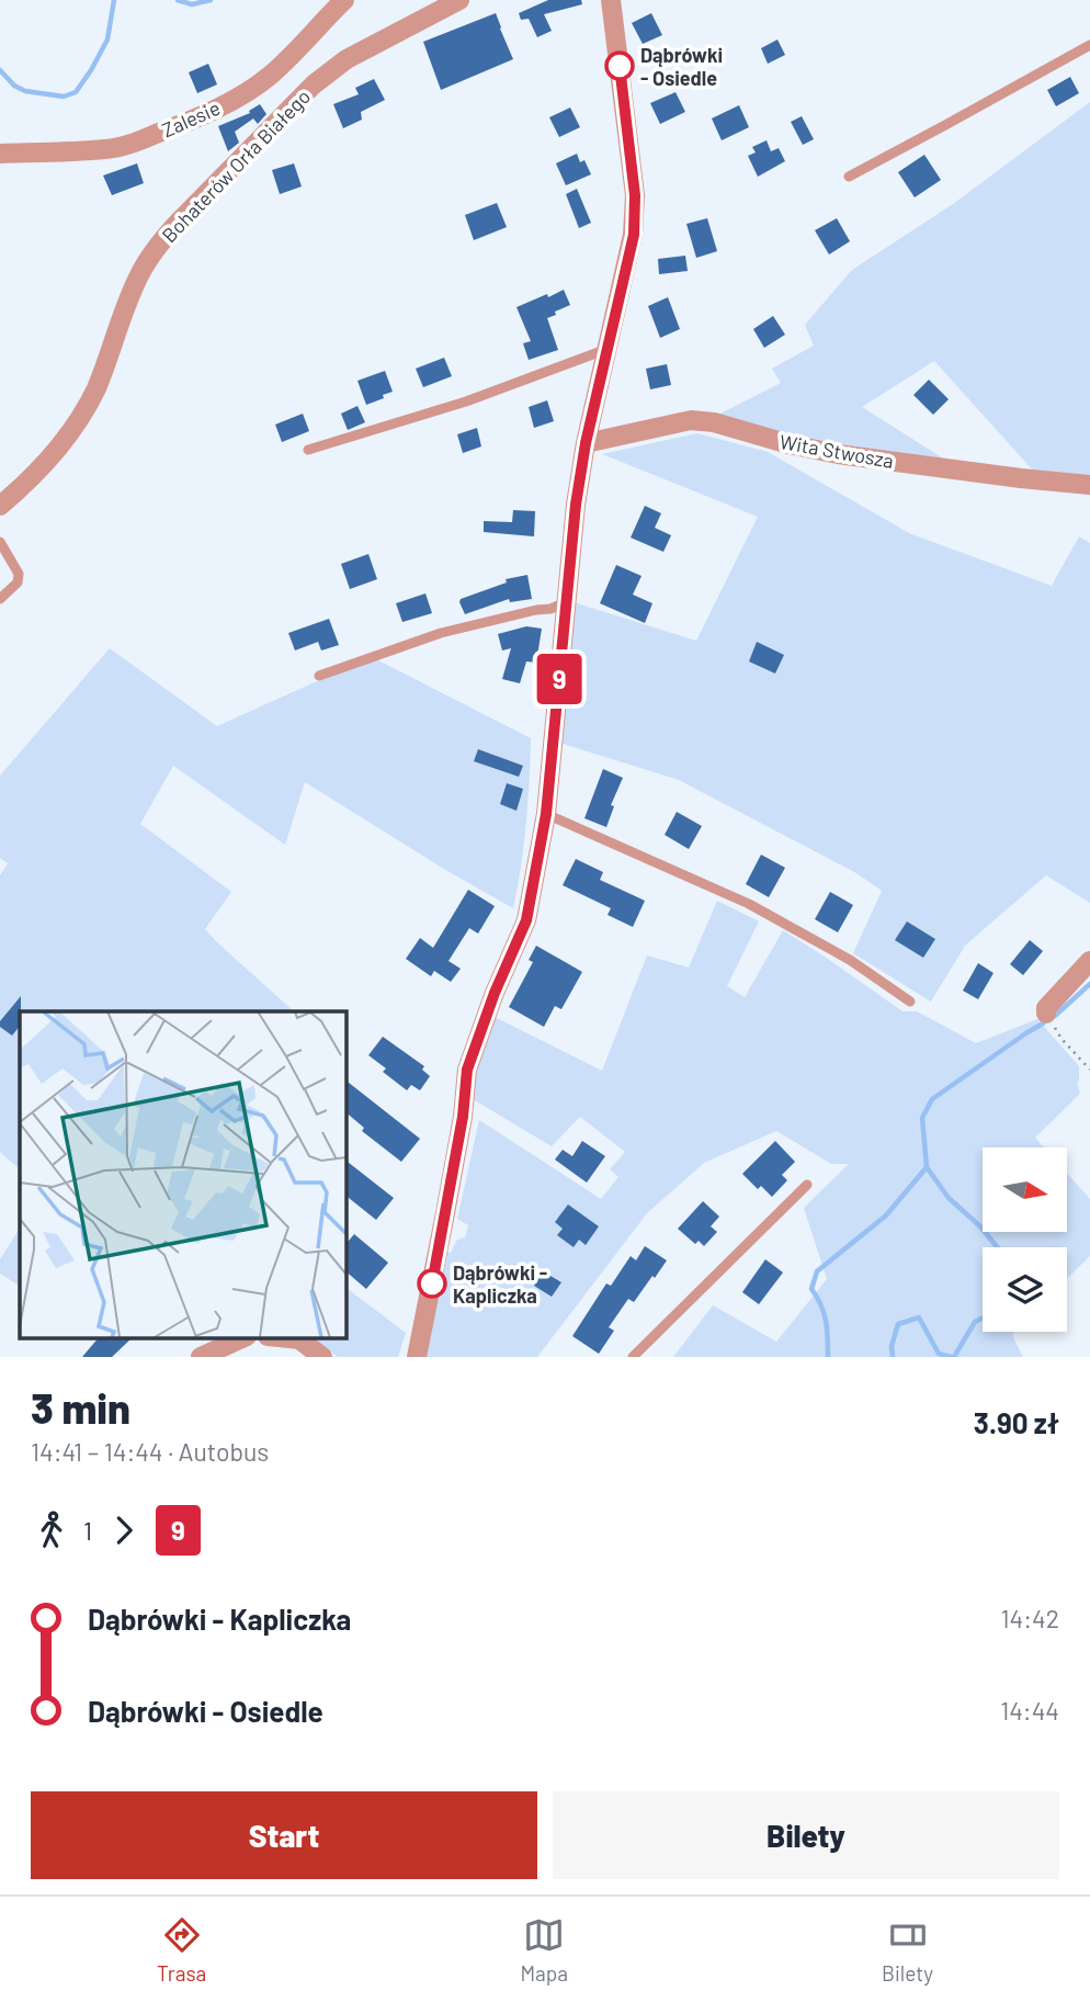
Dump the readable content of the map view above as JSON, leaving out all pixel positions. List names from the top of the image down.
{
  "streets": {
    "street": ["Zalesie", "Bohaterów Orła Białego", "Wita Stwosza"]
  },
  "places": ["Dąbrówki - Osiedle", "Dąbrówki - Kapliczka"],
  "lines": ["bus line 9"],
  "north": "right",
  "page": {
    "on_map": "9",
    "heading": ["3 min", "14:41 – 14:44 · Autobus", "3.90 zł"],
    "legs": ["1", "9"],
    "list": [
      {
        "name": "Dąbrówki - Kapliczka",
        "value": "14:42"
      },
      {
        "name": "Dąbrówki - Osiedle",
        "value": "14:44"
      }
    ],
    "buttons": ["Start", "Bilety"],
    "tabs": ["Trasa", "Mapa", "Bilety"]
  }
}
